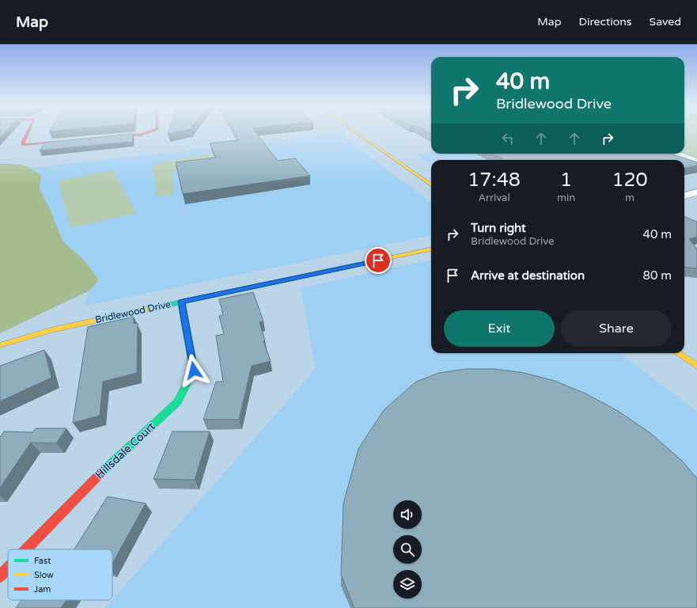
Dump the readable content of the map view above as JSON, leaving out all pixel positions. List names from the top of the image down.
{
  "streets": {
    "street": ["Bridlewood Drive", "Hillsdale Court"]
  },
  "crossings": [
    ["Bridlewood Drive", "Hillsdale Court"]
  ],
  "legend": ["Fast", "Slow", "Jam"],
  "page": {
    "header": "Map",
    "nav": ["Map", "Directions", "Saved"],
    "turn": ["40 m", "Bridlewood Drive"],
    "eta": [
      "17:48",
      "Arrival",
      "1",
      "min",
      "120",
      "m"
    ],
    "list": [
      {
        "name": "Turn right",
        "note": "Bridlewood Drive",
        "value": "40 m"
      },
      {
        "name": "Arrive at destination",
        "value": "80 m"
      }
    ],
    "buttons": ["Exit", "Share"]
  }
}
